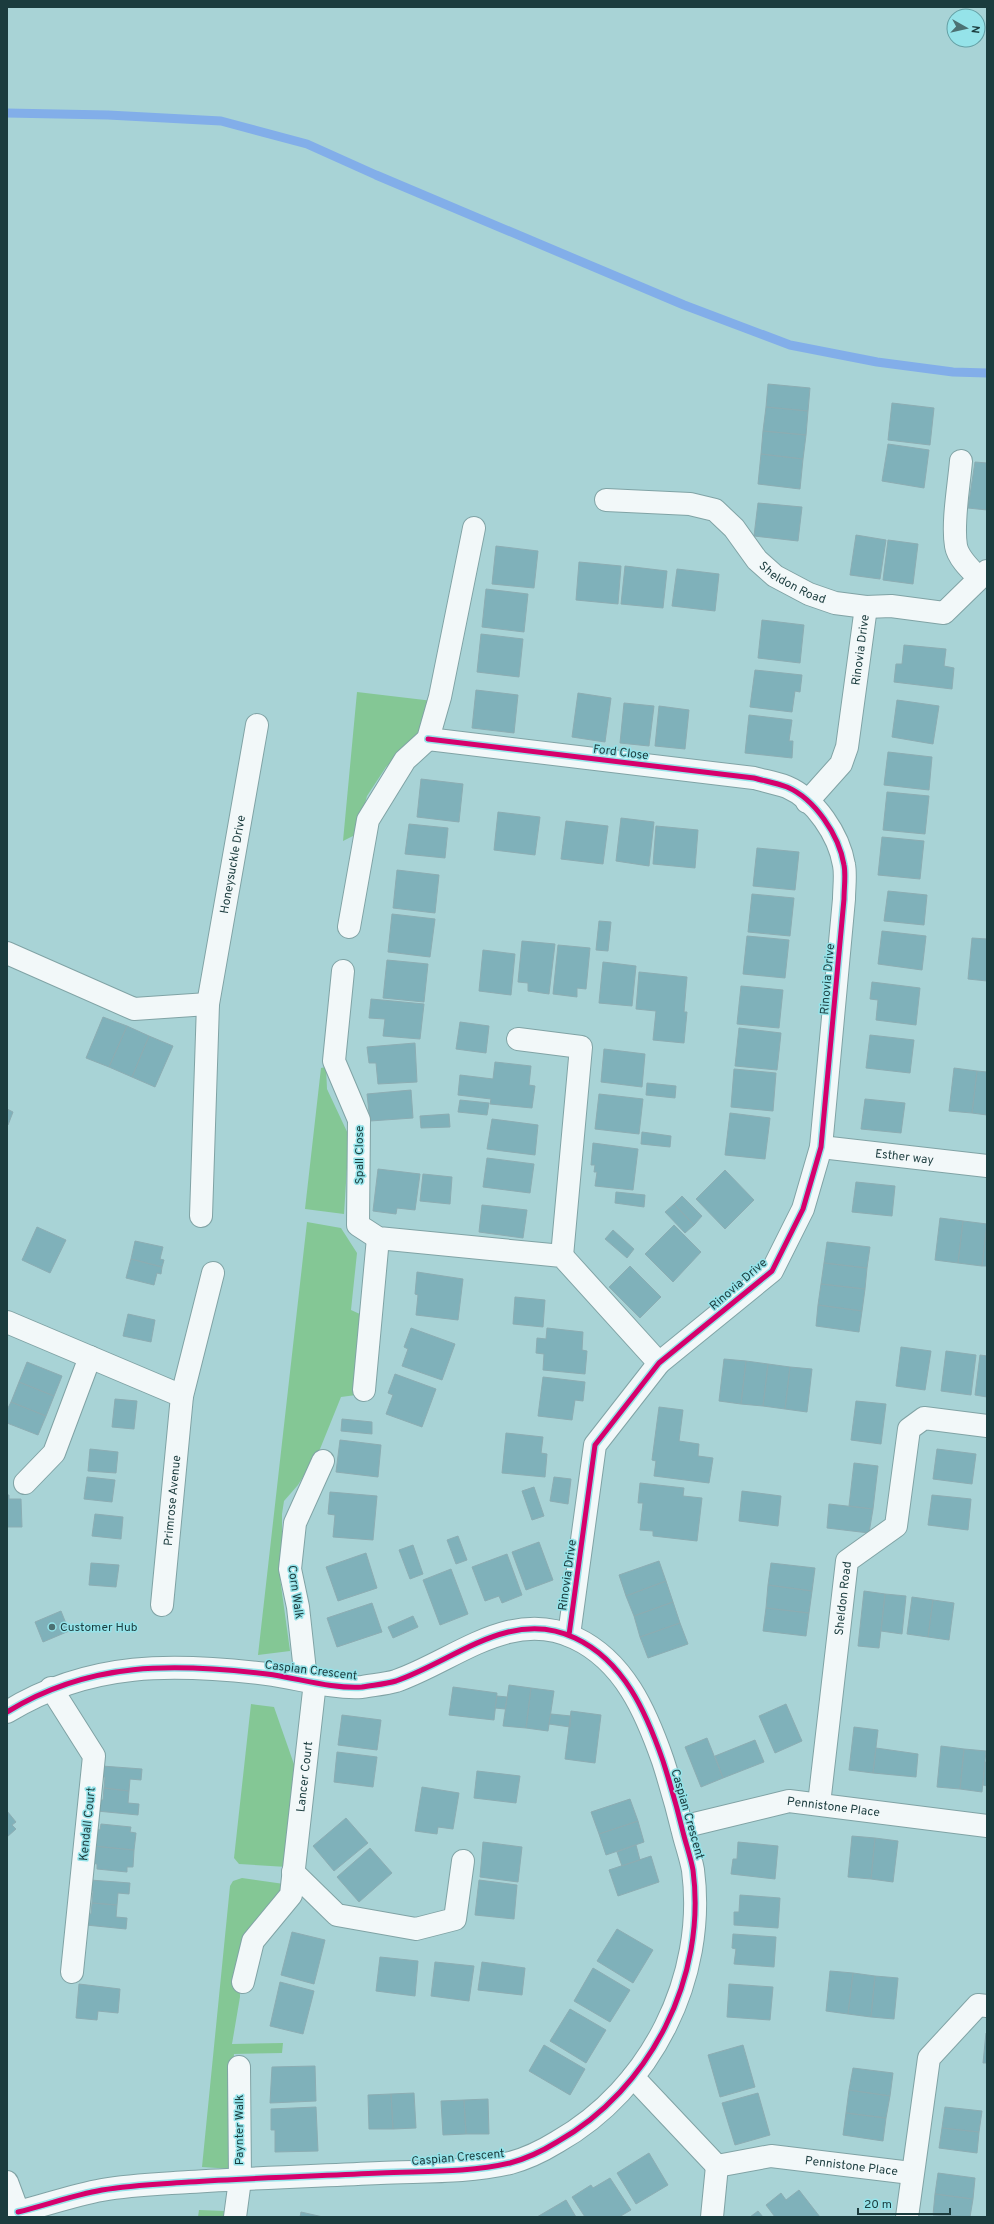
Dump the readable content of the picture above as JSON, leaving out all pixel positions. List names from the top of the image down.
{
  "streets": {
    "street": [
      "Sheldon Road",
      "Rinovia Drive",
      "Ford Close",
      "Honeysuckle Drive",
      "Spall Close",
      "Esther way",
      "Primrose Avenue",
      "Corn Walk",
      "Caspian Crescent",
      "Lancer Court",
      "Pennistone Place",
      "Kendall Court",
      "Paynter Walk"
    ]
  },
  "crossings": [
    ["Sheldon Road", "Rinovia Drive"],
    ["Sheldon Road", "Pennistone Place"],
    ["Rinovia Drive", "Ford Close"],
    ["Rinovia Drive", "Esther way"],
    ["Rinovia Drive", "Caspian Crescent"],
    ["Corn Walk", "Caspian Crescent"],
    ["Corn Walk", "Lancer Court"],
    ["Caspian Crescent", "Lancer Court"],
    ["Caspian Crescent", "Pennistone Place"],
    ["Caspian Crescent", "Kendall Court"],
    ["Caspian Crescent", "Paynter Walk"]
  ],
  "places": ["Customer Hub"],
  "scale_bar": "20 m",
  "north": "right"
}
